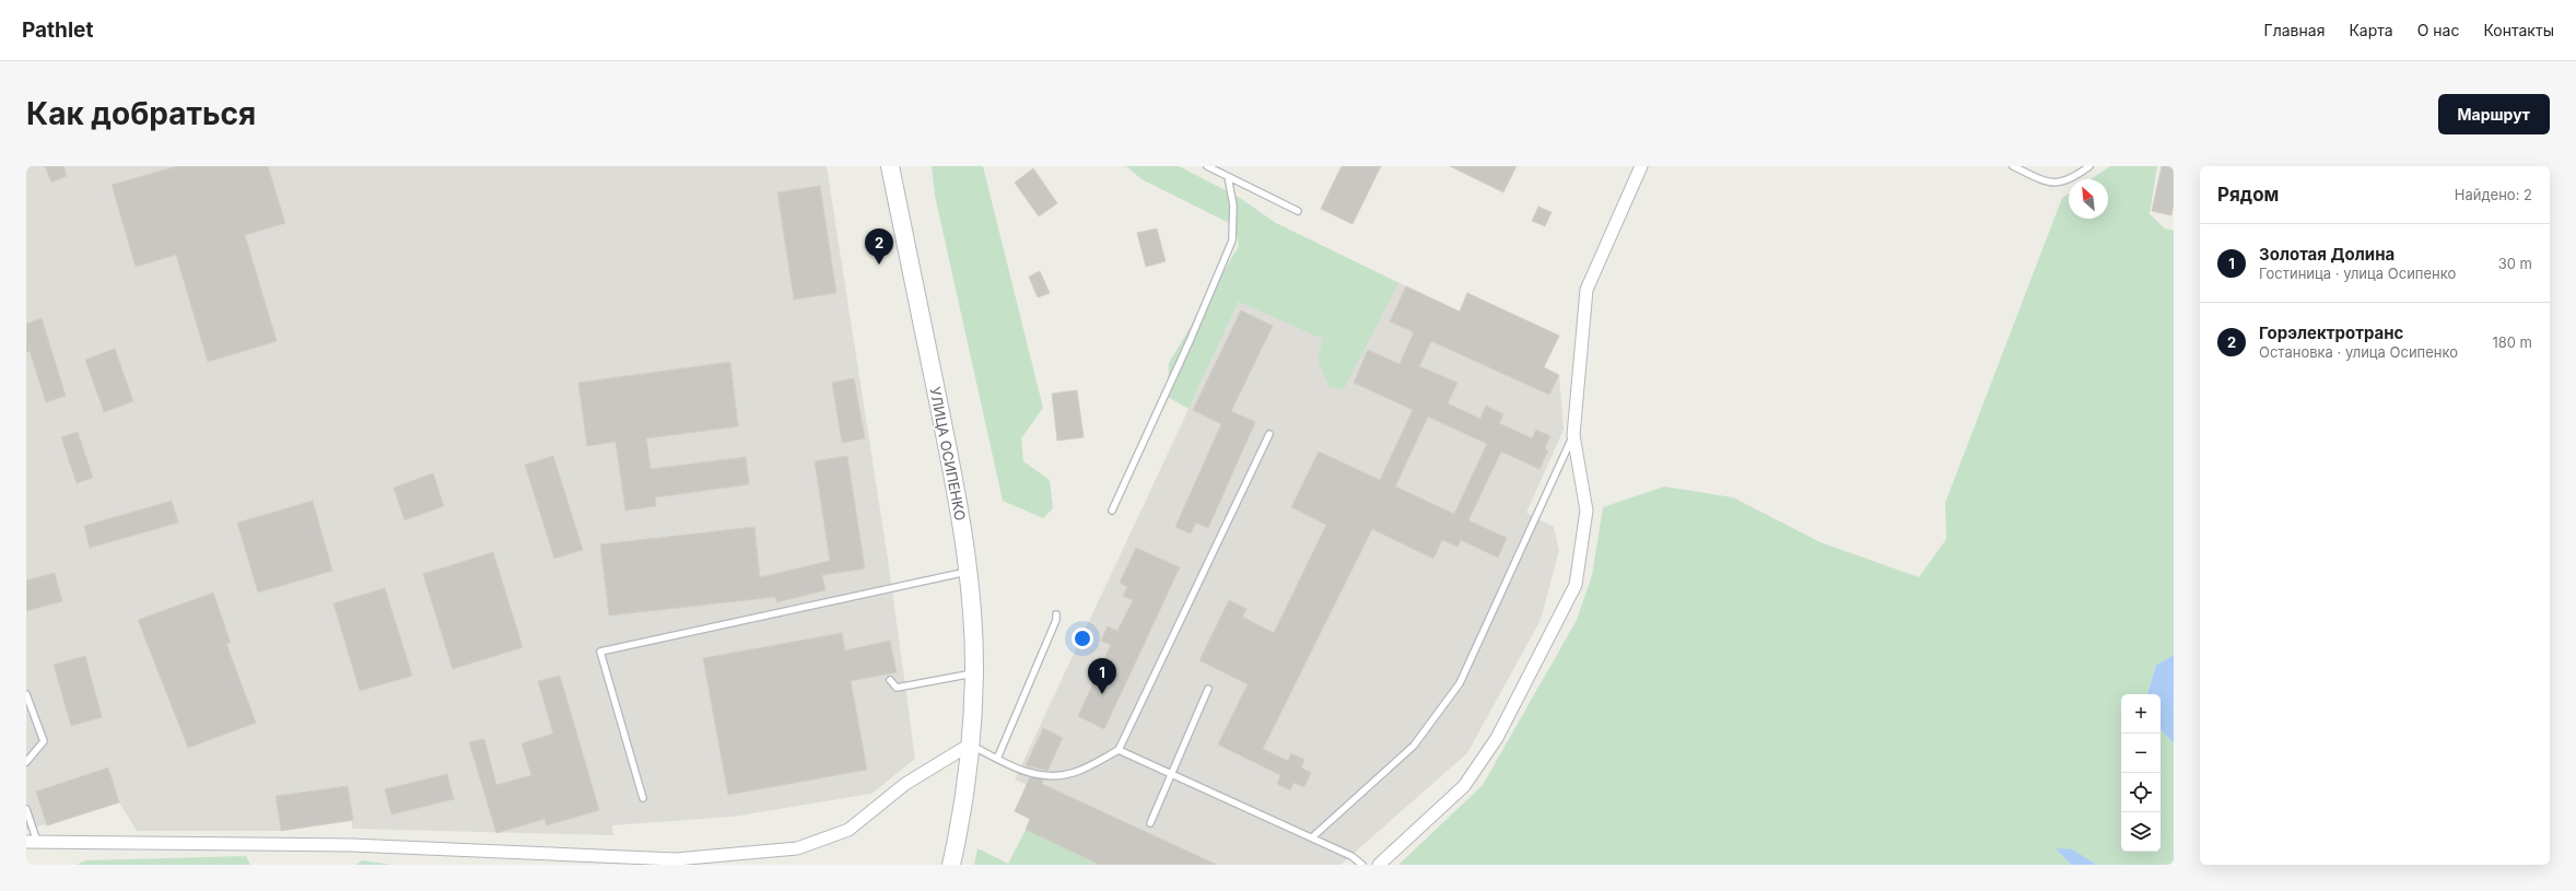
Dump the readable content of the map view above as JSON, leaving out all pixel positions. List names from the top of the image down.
{
  "streets": {
    "main road": ["УЛИЦА ОСИПЕНКО"]
  },
  "north": "top left",
  "page": {
    "header": "Pathlet",
    "nav": [
      "Главная",
      "Карта",
      "О нас",
      "Контакты"
    ],
    "buttons": "Маршрут",
    "title": "Как добраться",
    "heading": ["Рядом", "Найдено: 2"],
    "list": [
      {
        "mark": "1",
        "name": "Золотая Долина",
        "note": "Гостиница · улица Осипенко",
        "value": "30 m"
      },
      {
        "mark": "2",
        "name": "Горэлектротранс",
        "note": "Остановка · улица Осипенко",
        "value": "180 m"
      }
    ],
    "pins": ["2", "1"],
    "map_buttons": ["+", "−"]
  }
}
